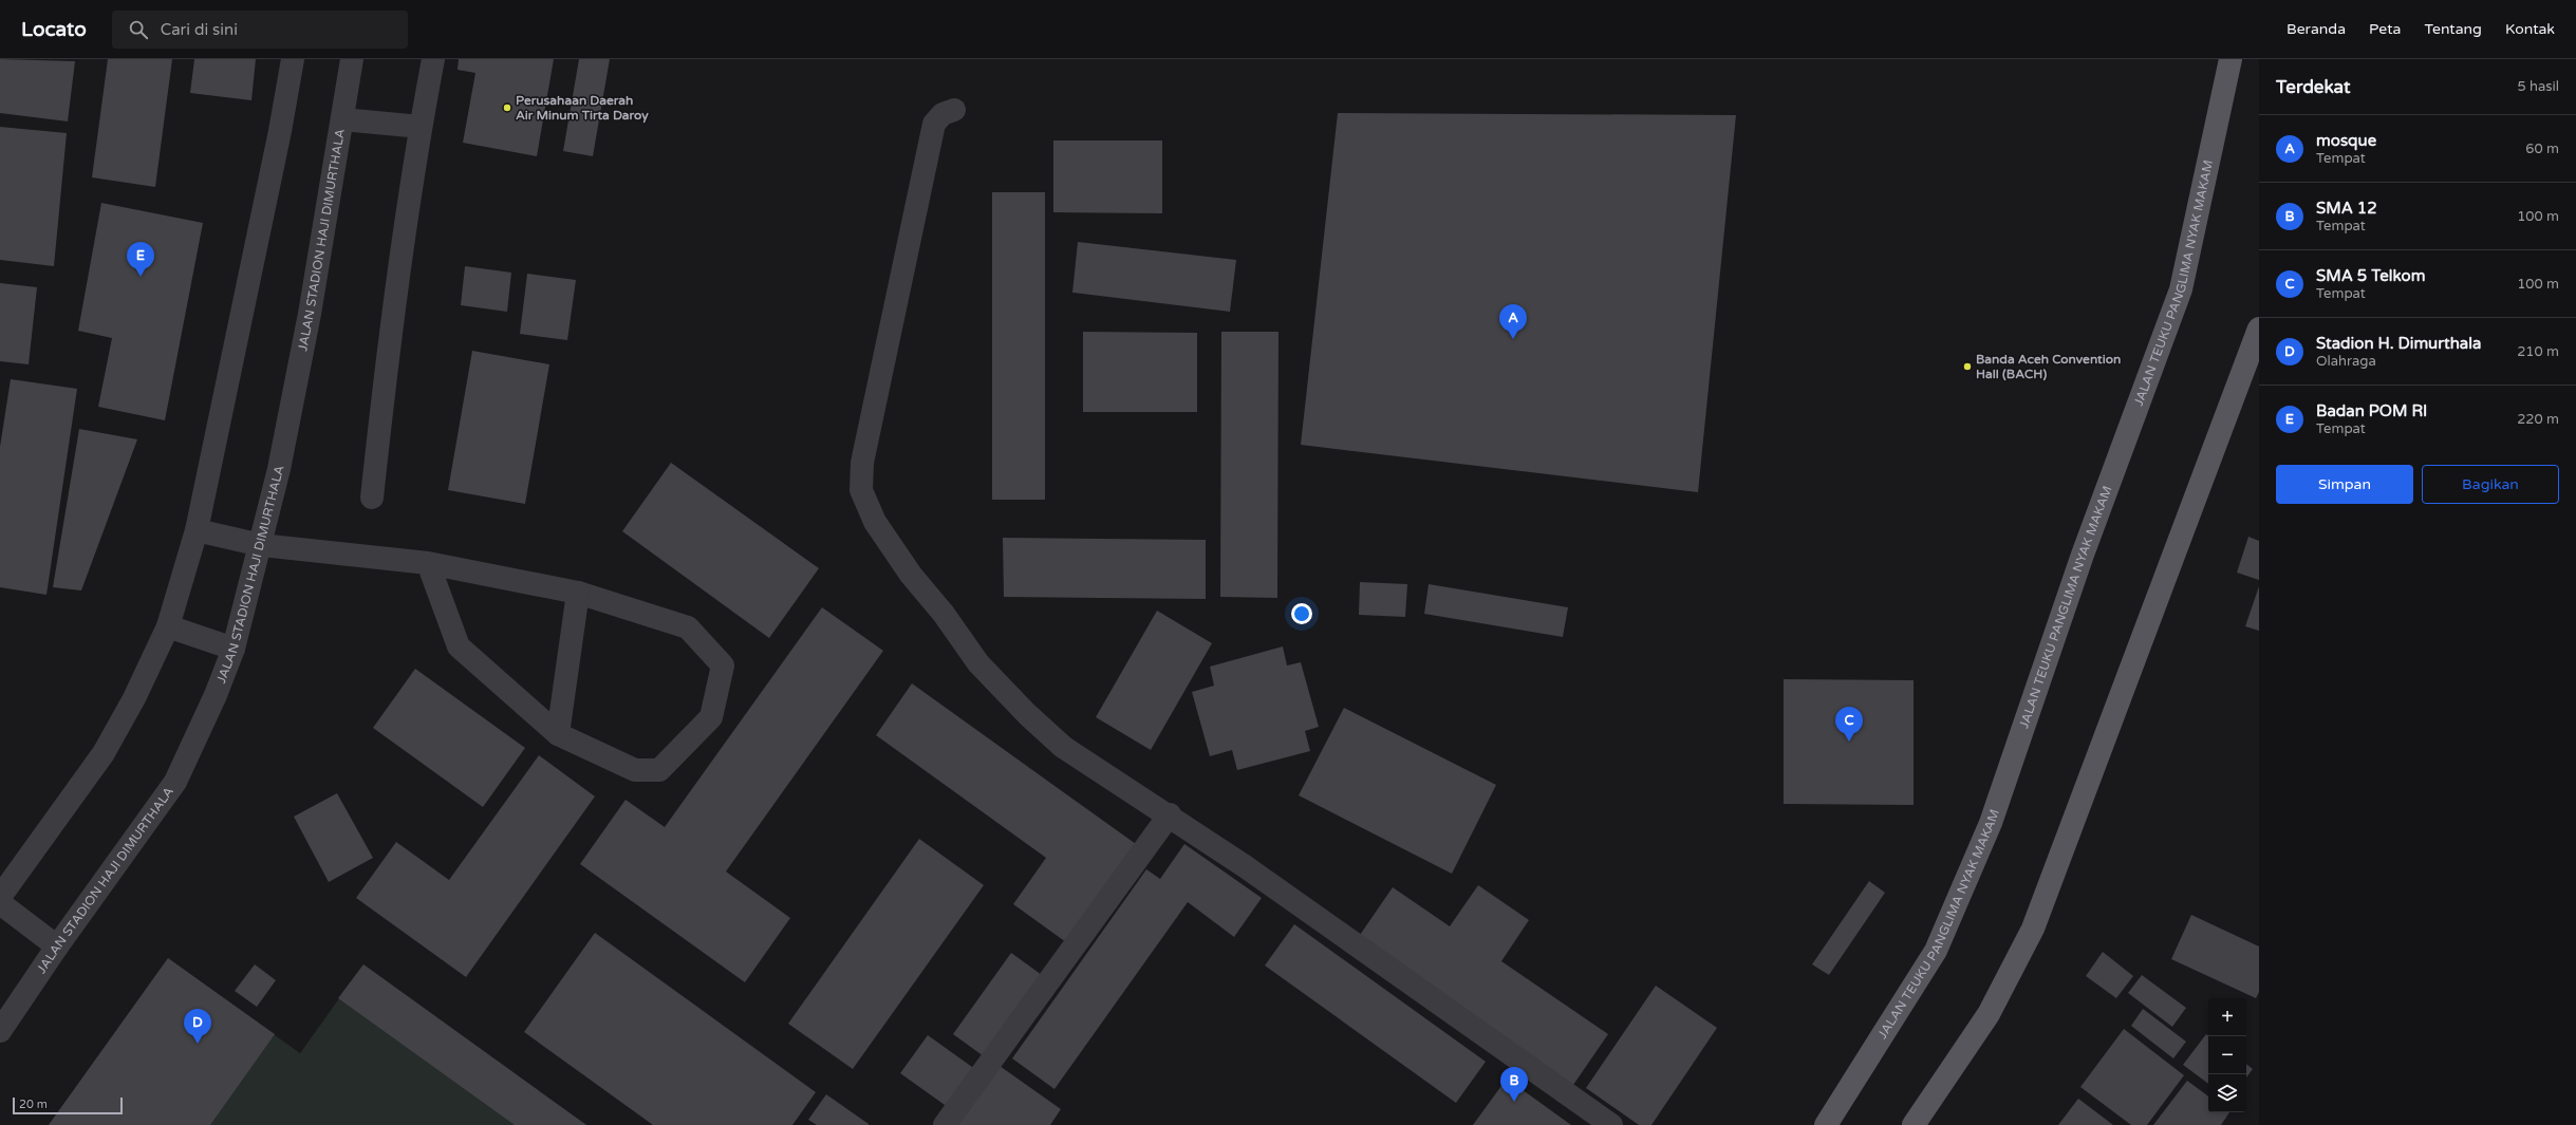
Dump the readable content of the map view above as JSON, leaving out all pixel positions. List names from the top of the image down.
{
  "streets": {
    "main road": ["JALAN TEUKU PANGLIMA NYAK MAKAM"],
    "street": ["JALAN STADION HAJI DIMURTHALA"]
  },
  "places": ["Perusahaan Daerah Air Minum Tirta Daroy", "Banda Aceh Convention Hall (BACH)"],
  "scale_bar": "20 m",
  "page": {
    "header": "Locato",
    "search": "Cari di sini",
    "nav": [
      "Beranda",
      "Peta",
      "Tentang",
      "Kontak"
    ],
    "heading": ["Terdekat", "5 hasil"],
    "list": [
      {
        "mark": "A",
        "name": "mosque",
        "note": "Tempat",
        "value": "60 m"
      },
      {
        "mark": "B",
        "name": "SMA 12",
        "note": "Tempat",
        "value": "100 m"
      },
      {
        "mark": "C",
        "name": "SMA 5 Telkom",
        "note": "Tempat",
        "value": "100 m"
      },
      {
        "mark": "D",
        "name": "Stadion H. Dimurthala",
        "note": "Olahraga",
        "value": "210 m"
      },
      {
        "mark": "E",
        "name": "Badan POM RI",
        "note": "Tempat",
        "value": "220 m"
      }
    ],
    "pins": [
      "E",
      "A",
      "C",
      "D",
      "B"
    ],
    "buttons": ["Simpan", "Bagikan"],
    "map_buttons": ["+", "−"],
    "scale": "20 m"
  }
}
